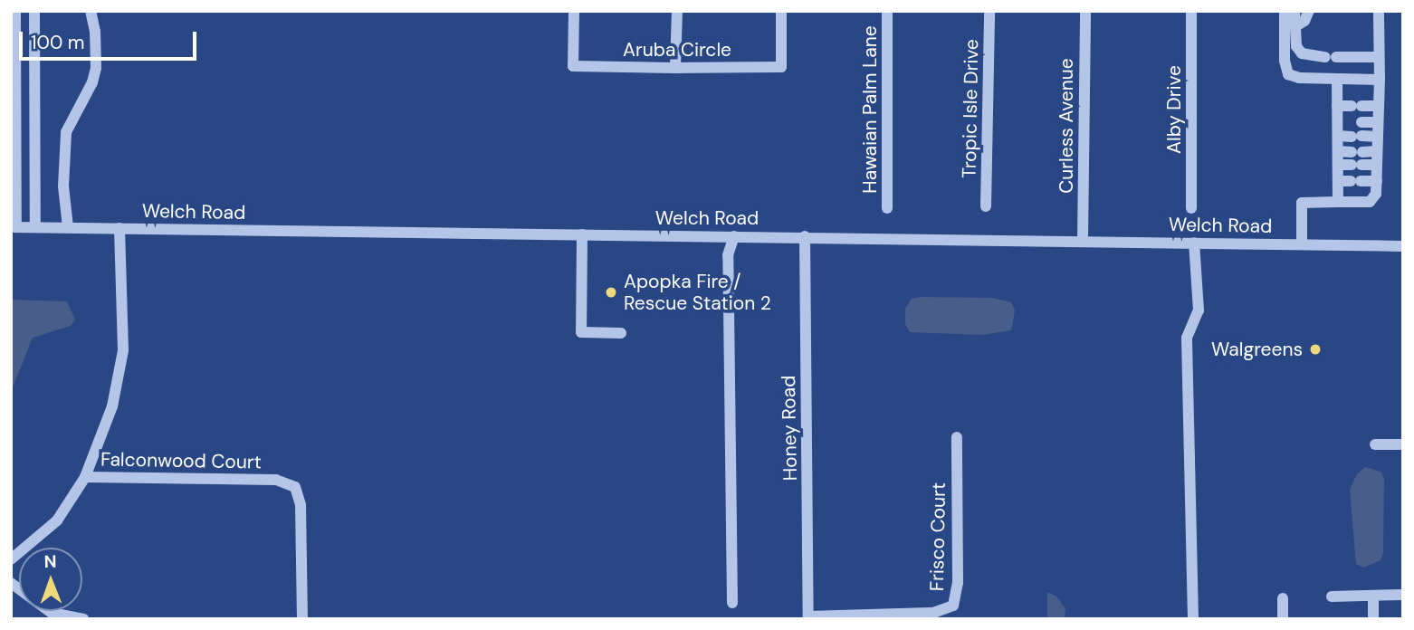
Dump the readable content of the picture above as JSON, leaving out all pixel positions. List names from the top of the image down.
{
  "streets": {
    "street": [
      "Aruba Circle",
      "Tropic Isle Drive",
      "Hawaian Palm Lane",
      "Alby Drive",
      "Curless Avenue",
      "Welch Road",
      "Honey Road",
      "Falconwood Court",
      "Frisco Court"
    ]
  },
  "crossings": [
    ["Curless Avenue", "Welch Road"],
    ["Welch Road", "Honey Road"],
    ["Honey Road", "Frisco Court"]
  ],
  "places": ["Apopka Fire / Rescue Station 2", "Walgreens"],
  "scale_bar": "100 m",
  "north": "top"
}
